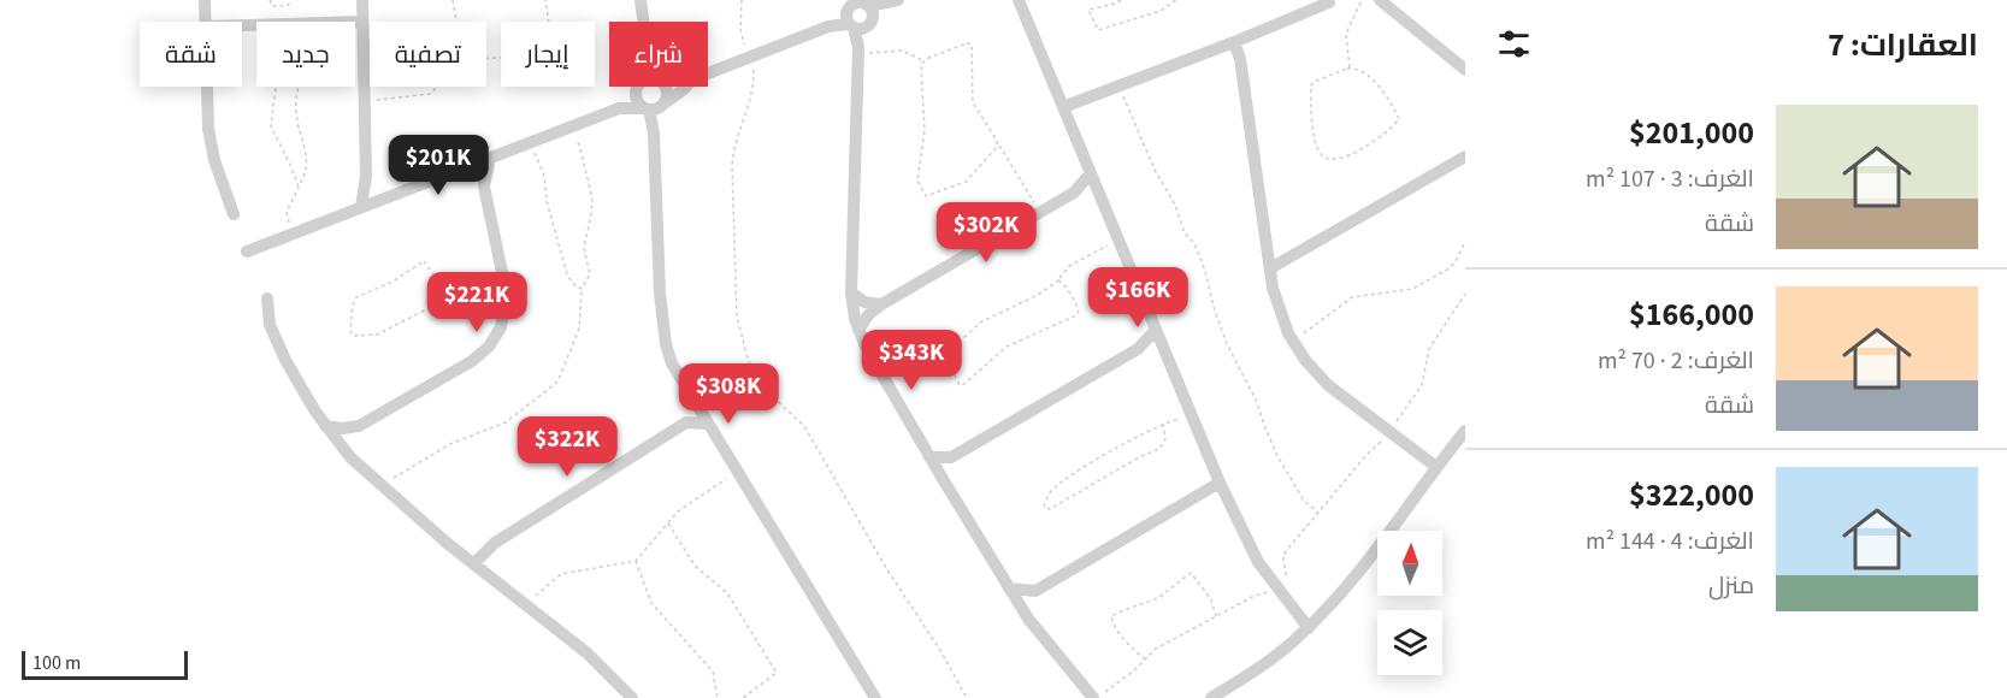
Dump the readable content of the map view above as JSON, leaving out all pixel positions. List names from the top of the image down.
{
  "scale_bar": "100 m",
  "north": "top",
  "page": {
    "heading": "العقارات: 7",
    "chip": [
      "شراء",
      "إيجار",
      "تصفية",
      "جديد",
      "شقة"
    ],
    "list": [
      {
        "name": "$201,000",
        "note": "الغرف: 3 · 107 m² · شقة"
      },
      {
        "name": "$166,000",
        "note": "الغرف: 2 · 70 m² · شقة"
      },
      {
        "name": "$322,000",
        "note": "الغرف: 4 · 144 m² · منزل"
      }
    ],
    "price": [
      "$201K",
      "$302K",
      "$166K",
      "$221K",
      "$343K",
      "$308K",
      "$322K"
    ],
    "scale": "100 m"
  }
}
